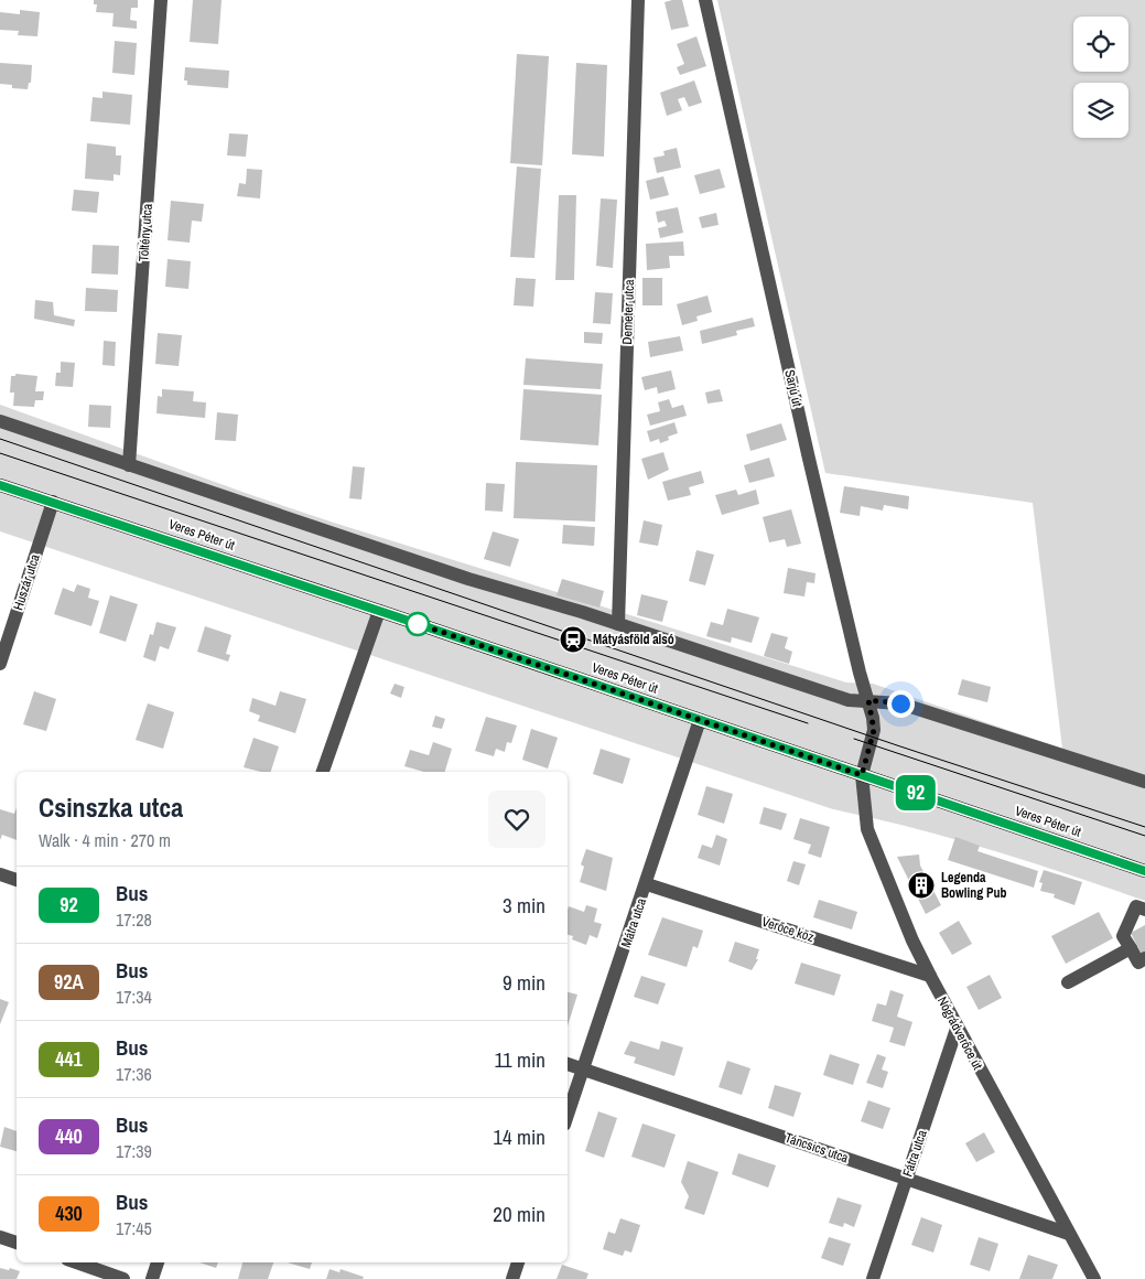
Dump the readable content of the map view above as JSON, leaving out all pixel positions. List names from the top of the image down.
{
  "streets": {
    "main road": ["Veres Péter út"],
    "street": [
      "Töltény utca",
      "Demeter utca",
      "Sarjú út",
      "Huszár utca",
      "Mátra utca",
      "Verőce köz",
      "Nógrádverőce út",
      "Táncsics utca",
      "Fátra utca"
    ]
  },
  "crossings": [
    ["Sarjú út", "Veres Péter út"],
    ["Sarjú út", "Nógrádverőce út"],
    ["Veres Péter út", "Huszár utca"],
    ["Veres Péter út", "Mátra utca"],
    ["Veres Péter út", "Nógrádverőce út"],
    ["Mátra utca", "Verőce köz"],
    ["Mátra utca", "Táncsics utca"],
    ["Verőce köz", "Nógrádverőce út"],
    ["Nógrádverőce út", "Táncsics utca"],
    ["Nógrádverőce út", "Fátra utca"],
    ["Táncsics utca", "Fátra utca"]
  ],
  "places": {
    "station": ["Mátyásföld alsó"],
    "building": ["Legenda Bowling Pub"]
  },
  "lines": ["bus line 92"],
  "page": {
    "on_map": "92",
    "heading": ["Csinszka utca", "Walk · 4 min · 270 m"],
    "list": [
      {
        "mark": "92",
        "name": "Bus",
        "note": "17:28",
        "value": "3 min"
      },
      {
        "mark": "92A",
        "name": "Bus",
        "note": "17:34",
        "value": "9 min"
      },
      {
        "mark": "441",
        "name": "Bus",
        "note": "17:36",
        "value": "11 min"
      },
      {
        "mark": "440",
        "name": "Bus",
        "note": "17:39",
        "value": "14 min"
      },
      {
        "mark": "430",
        "name": "Bus",
        "note": "17:45",
        "value": "20 min"
      }
    ]
  }
}
